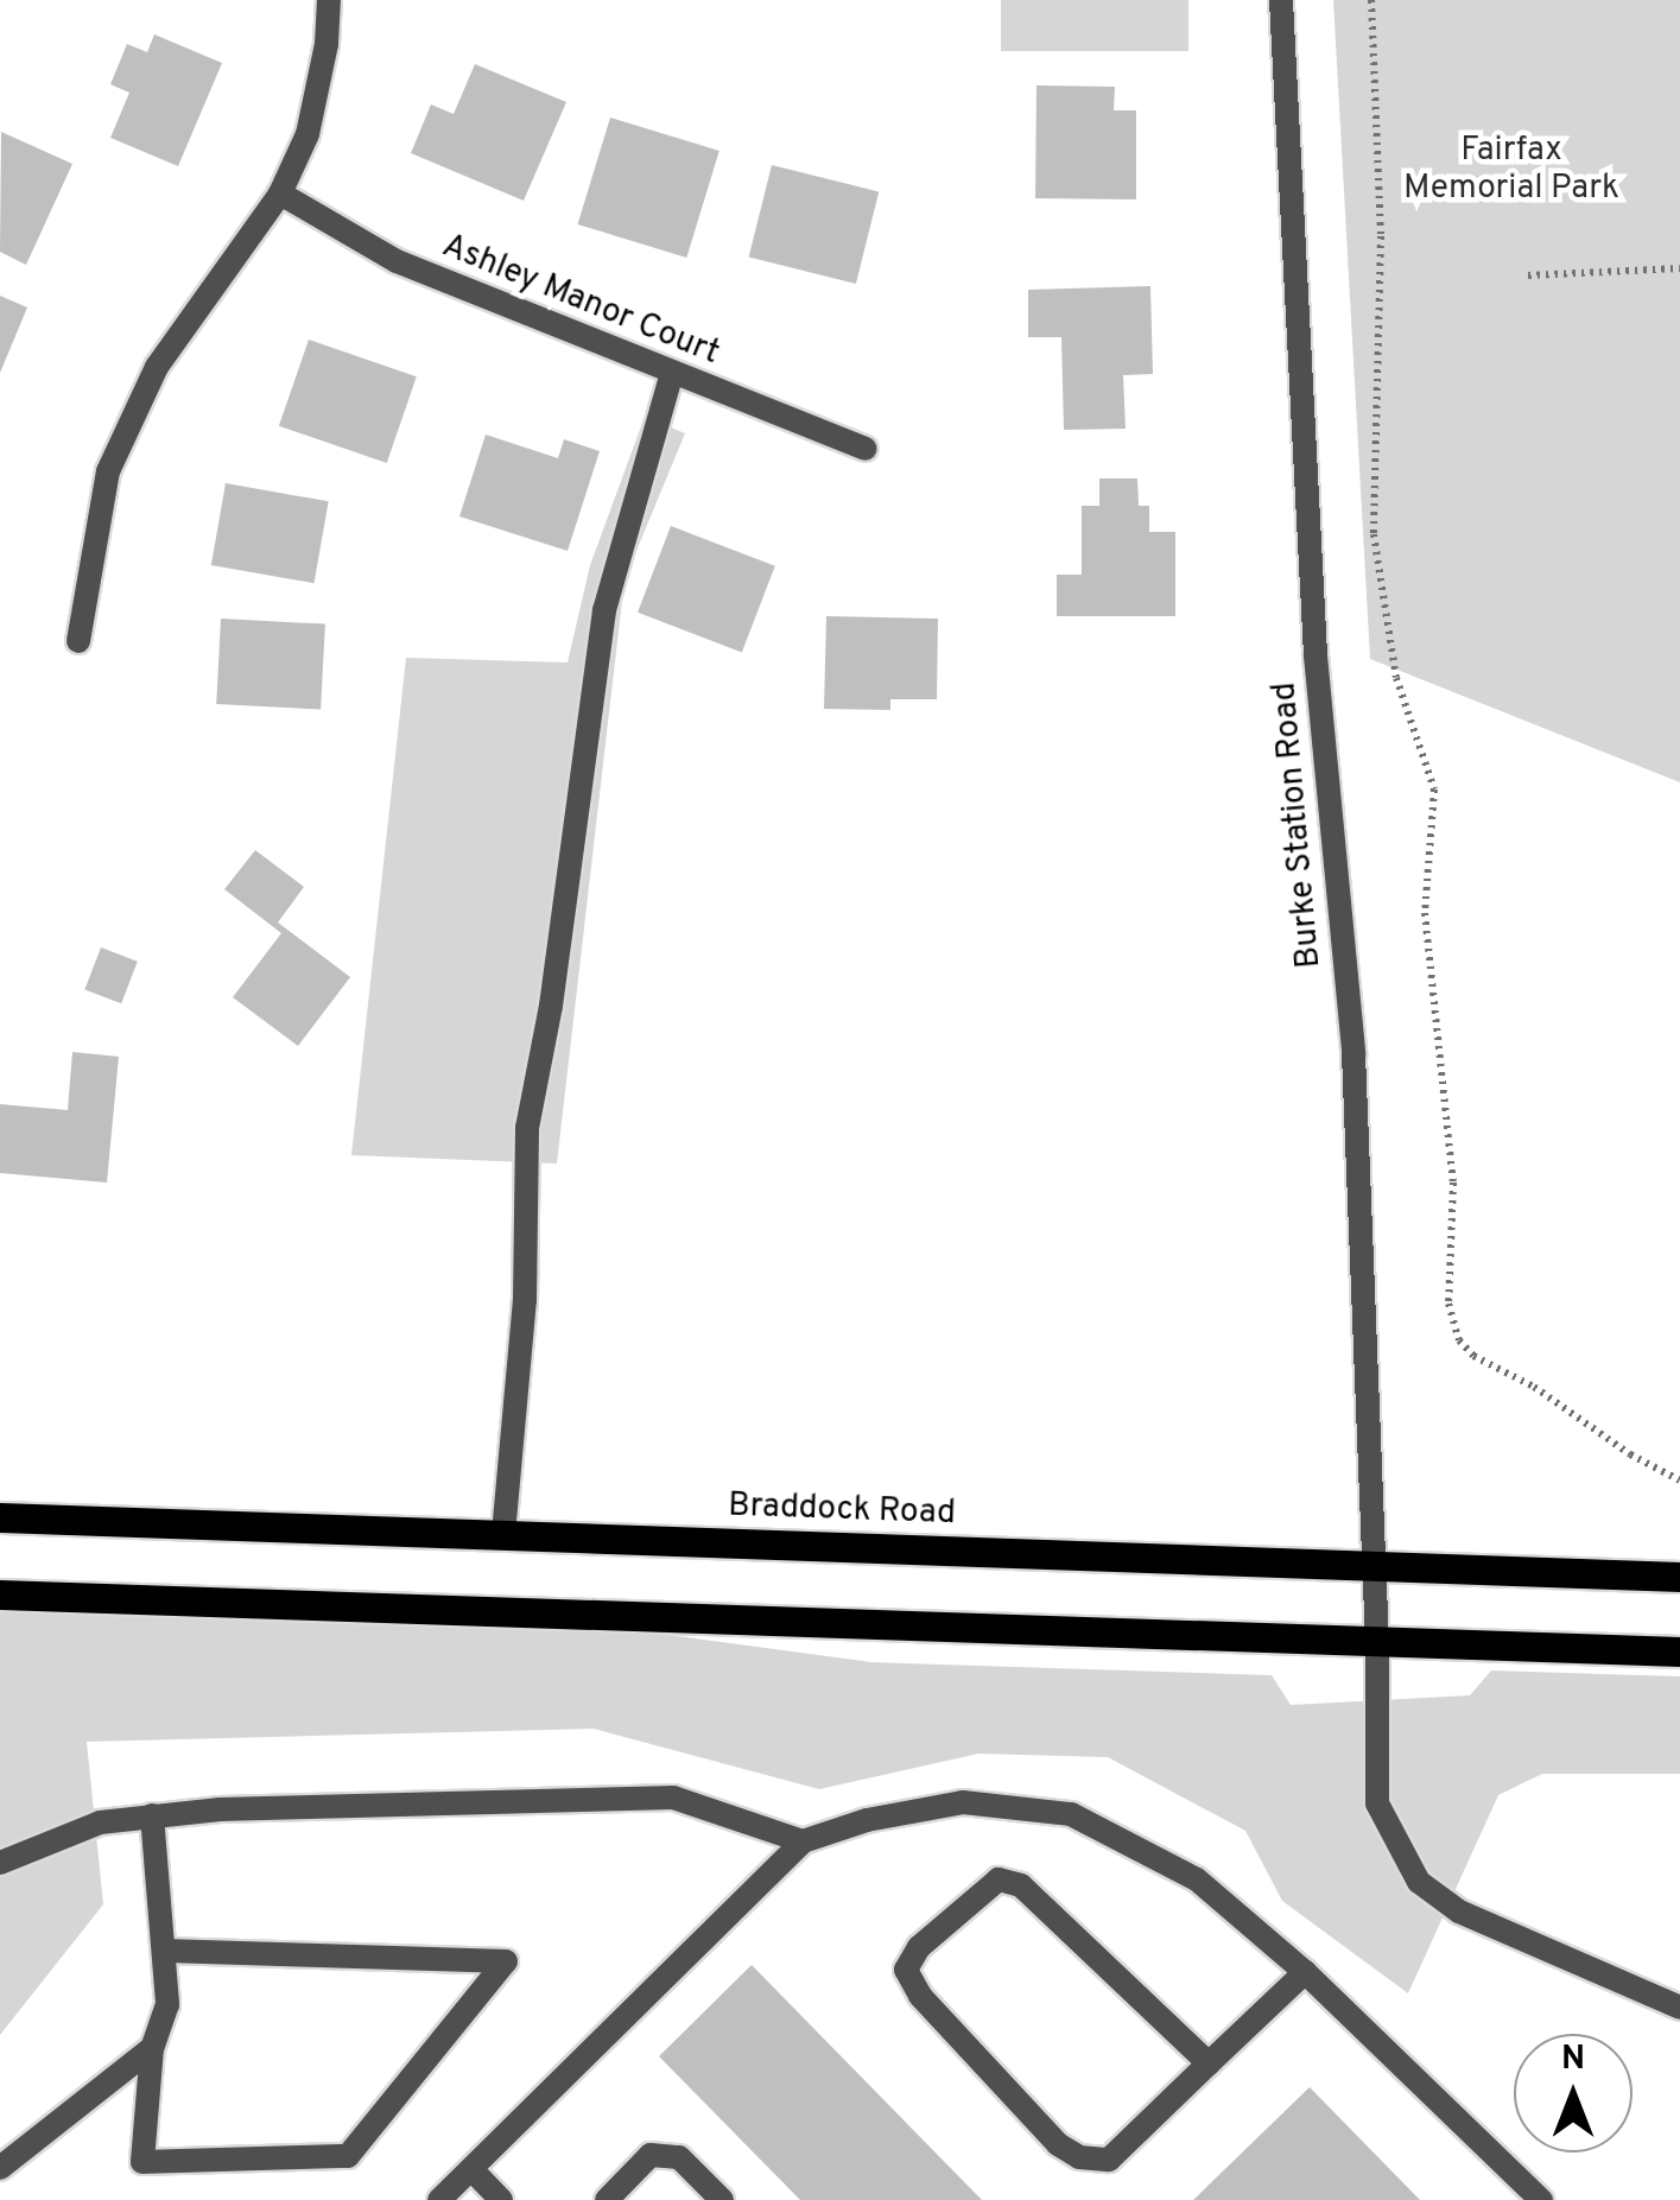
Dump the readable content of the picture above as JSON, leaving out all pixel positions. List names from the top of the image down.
{
  "streets": {
    "main road": ["Braddock Road"],
    "street": ["Ashley Manor Court", "Burke Station Road"]
  },
  "crossings": [
    ["Burke Station Road", "Braddock Road"]
  ],
  "parks": ["Fairfax Memorial Park"],
  "north": "top"
}
